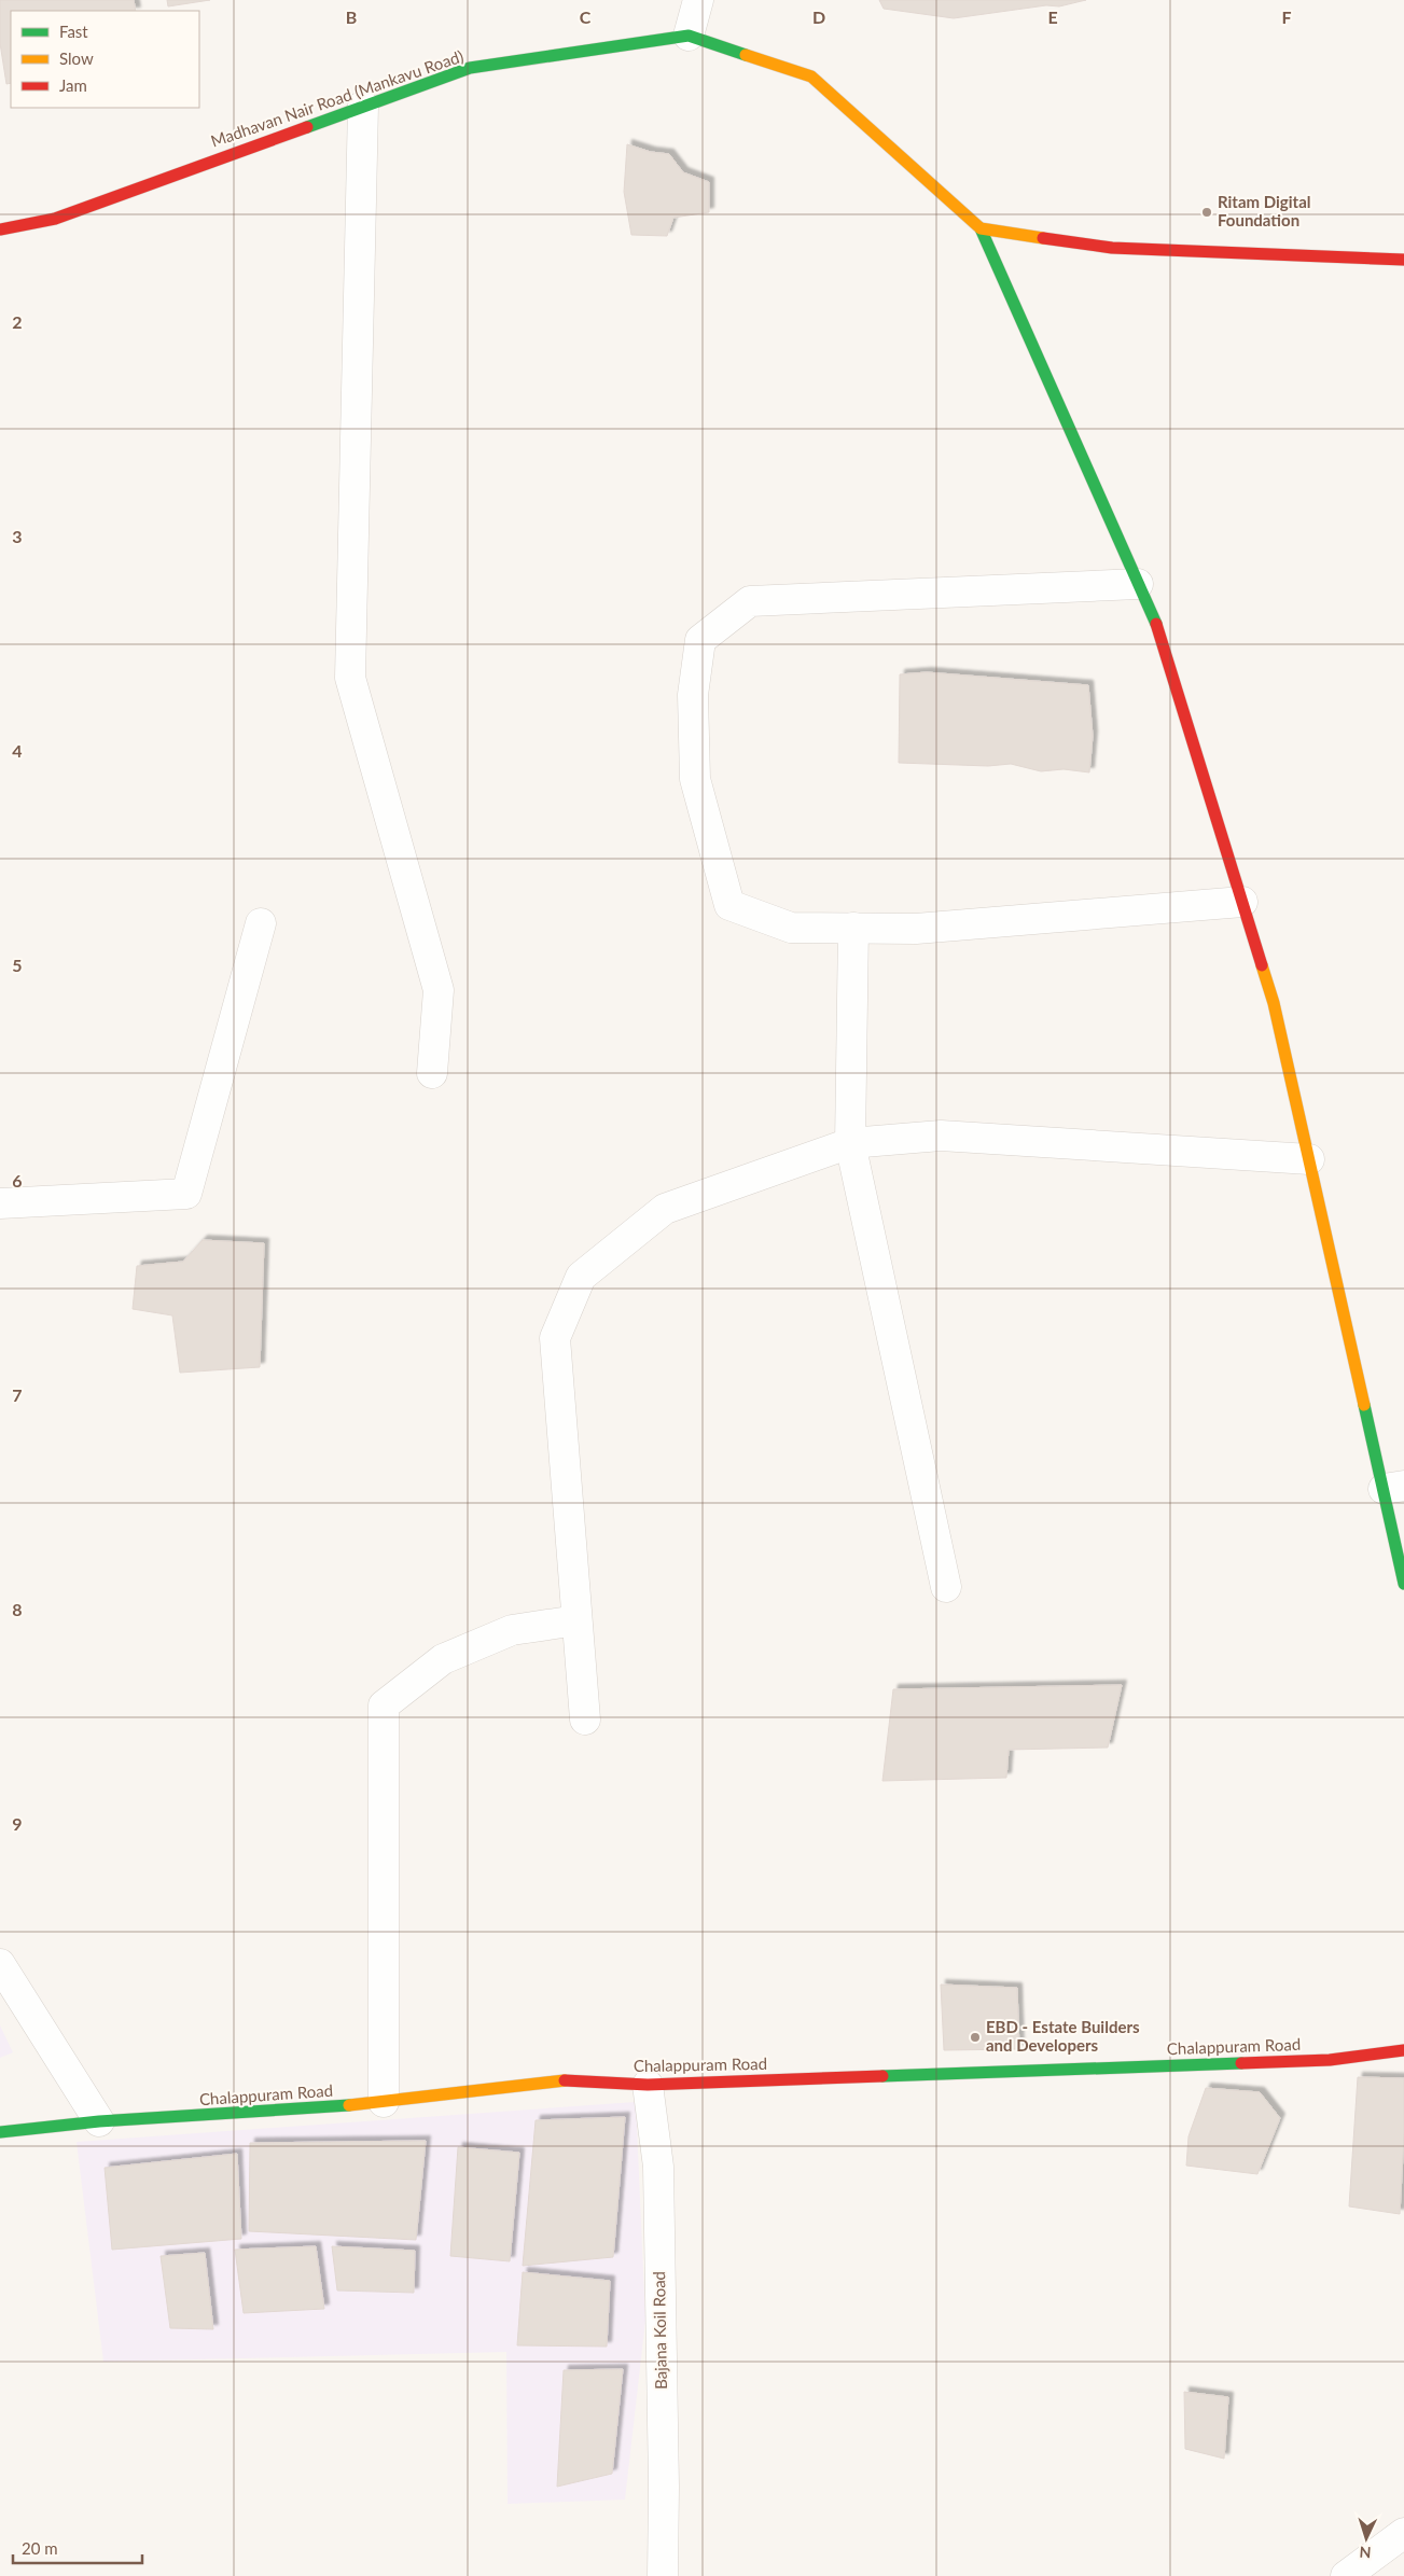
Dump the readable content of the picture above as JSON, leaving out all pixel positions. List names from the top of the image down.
{
  "streets": {
    "street": ["Madhavan Nair Road (Mankavu Road)", "Chalappuram Road", "Bajana Koil Road"]
  },
  "crossings": [
    ["Chalappuram Road", "Bajana Koil Road"]
  ],
  "places": ["Ritam Digital Foundation", "EBD - Estate Builders and Developers"],
  "legend": ["Fast", "Slow", "Jam"],
  "scale_bar": "20 m",
  "north": "bottom",
  "grid": {
    "columns": [
      "B",
      "C",
      "D",
      "E",
      "F"
    ],
    "rows": [
      "2",
      "3",
      "4",
      "5",
      "6",
      "7",
      "8",
      "9"
    ]
  }
}
